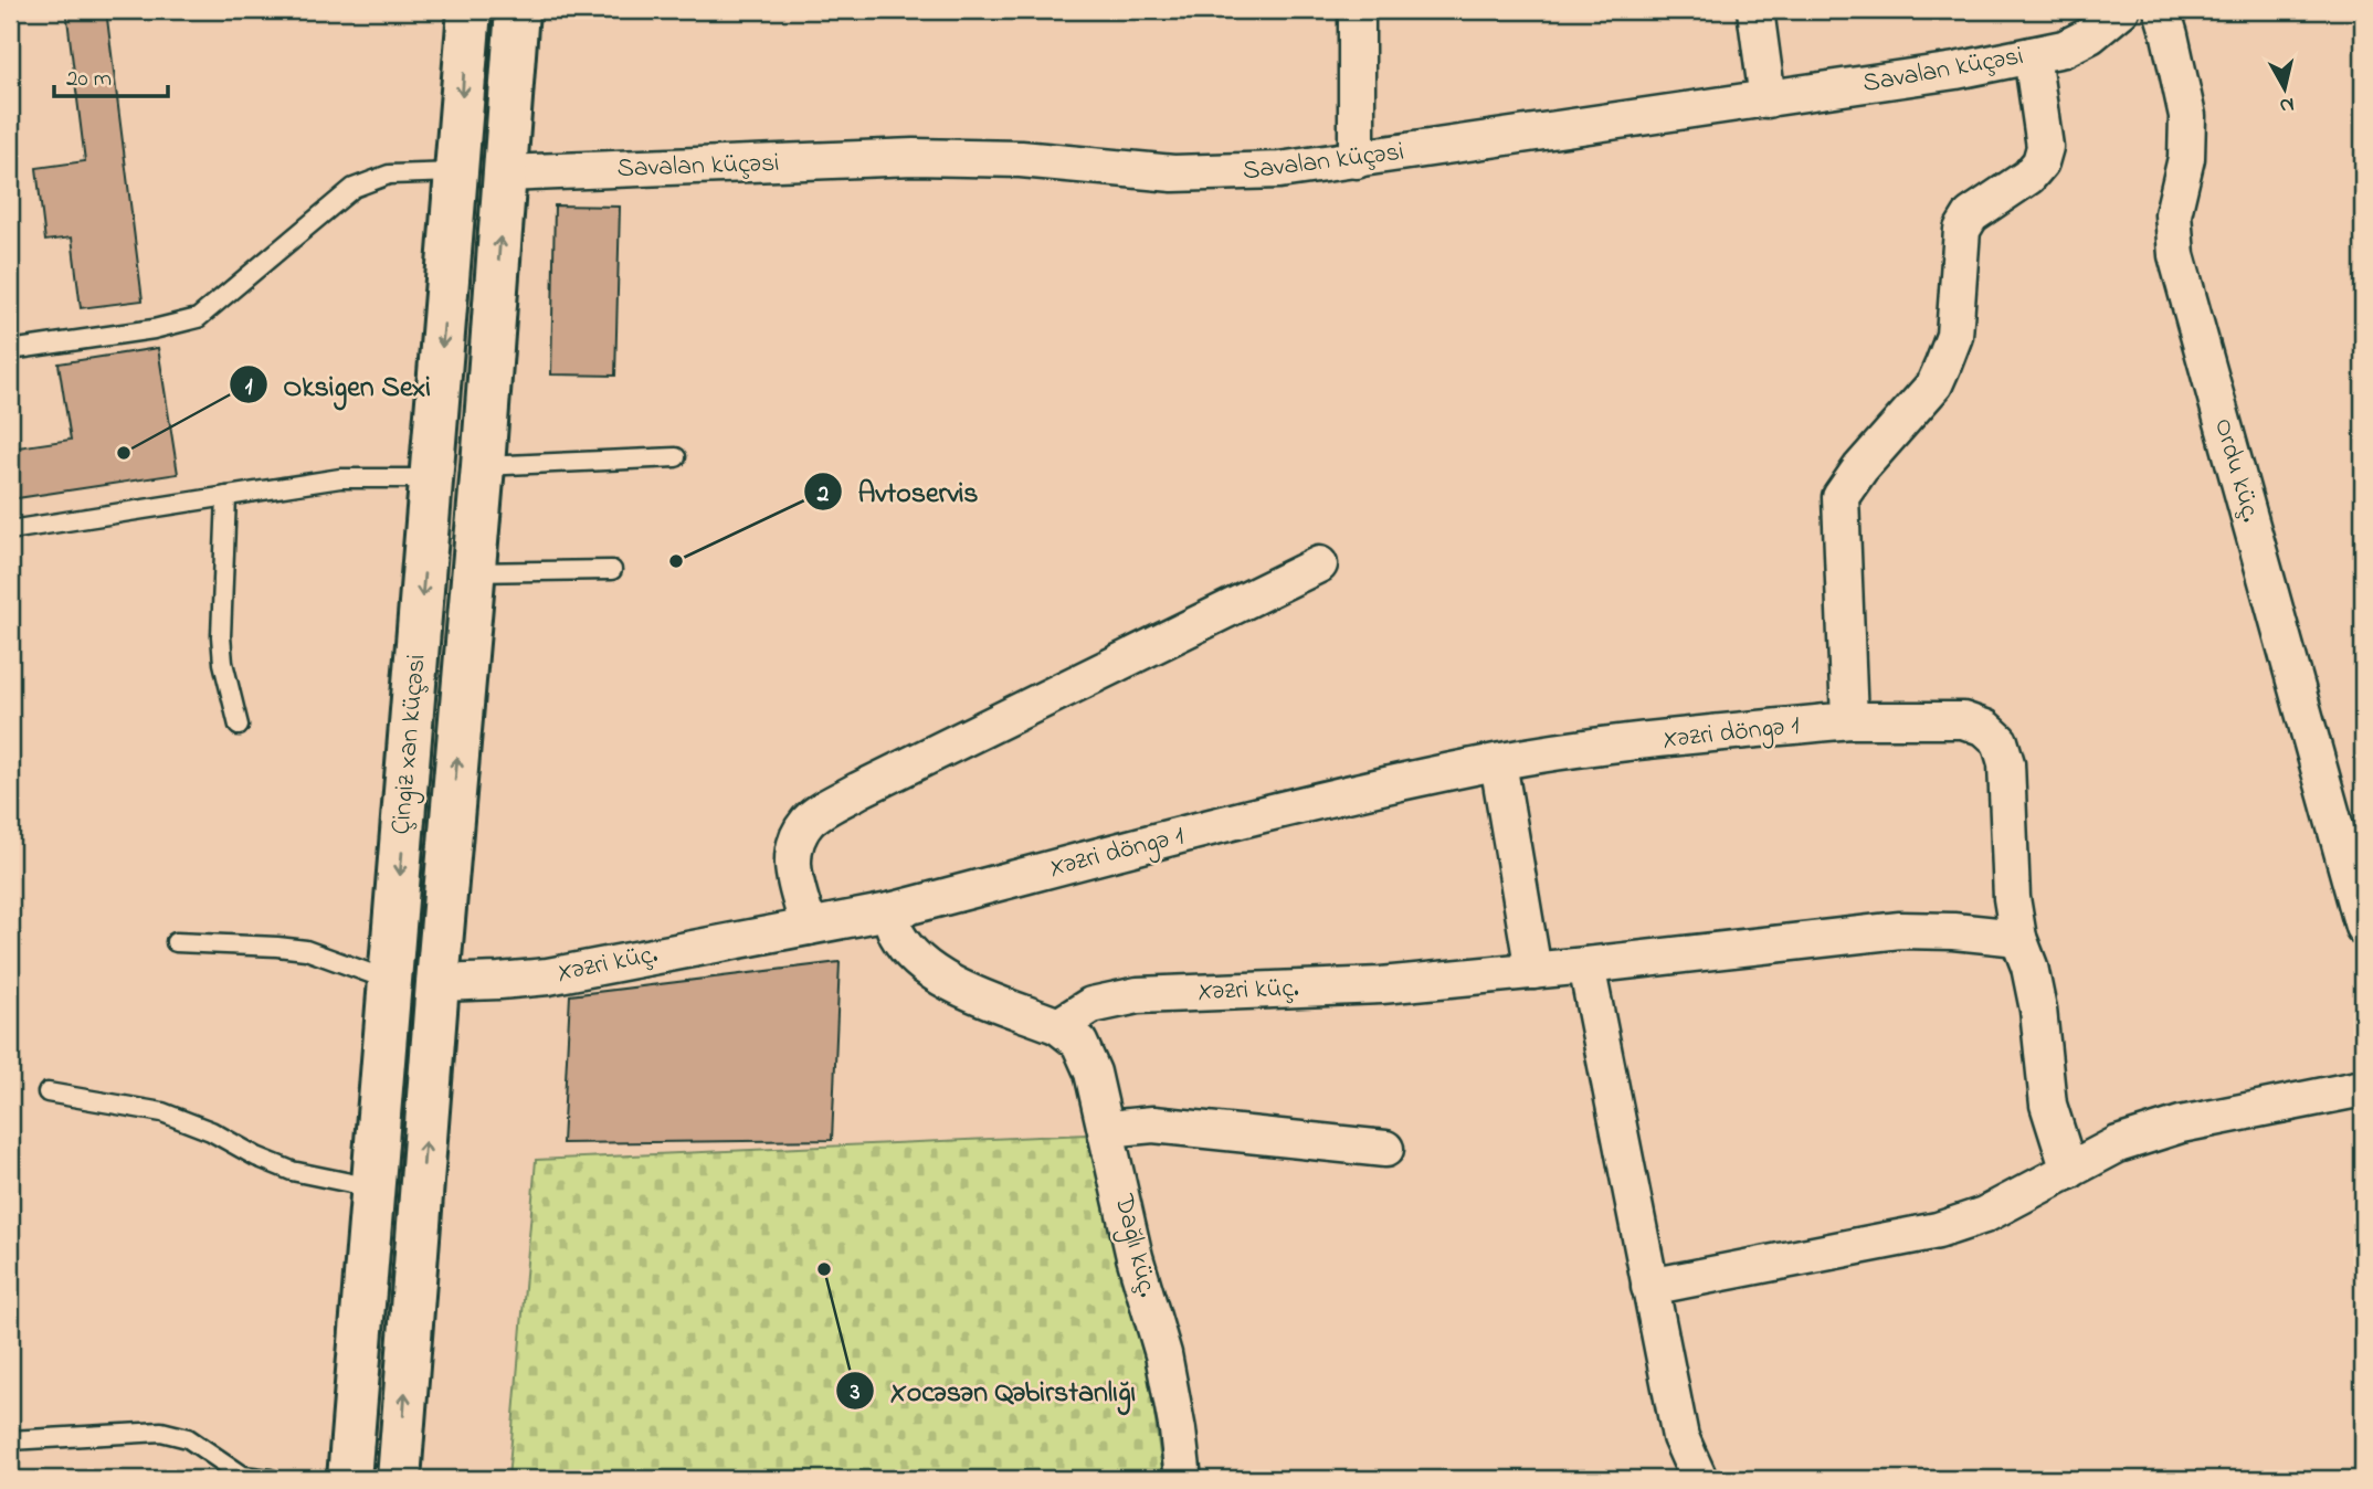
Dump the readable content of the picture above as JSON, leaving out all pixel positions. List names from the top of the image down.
{
  "streets": {
    "main road": ["Çingiz xan küçəsi"],
    "street": [
      "Savalan küçəsi",
      "Ordu küç.",
      "Xəzri döngə 1",
      "Xəzri küç.",
      "Dağlı küç."
    ]
  },
  "crossings": [
    ["Savalan küçəsi", "Çingiz xan küçəsi"],
    ["Xəzri döngə 1", "Xəzri küç."],
    ["Çingiz xan küçəsi", "Xəzri küç."],
    ["Xəzri küç.", "Dağlı küç."]
  ],
  "places": ["Oksigen Sexi", "Avtoservis", "Xocəsən Qəbirstanlığı"],
  "scale_bar": "20 m",
  "north": "bottom"
}
